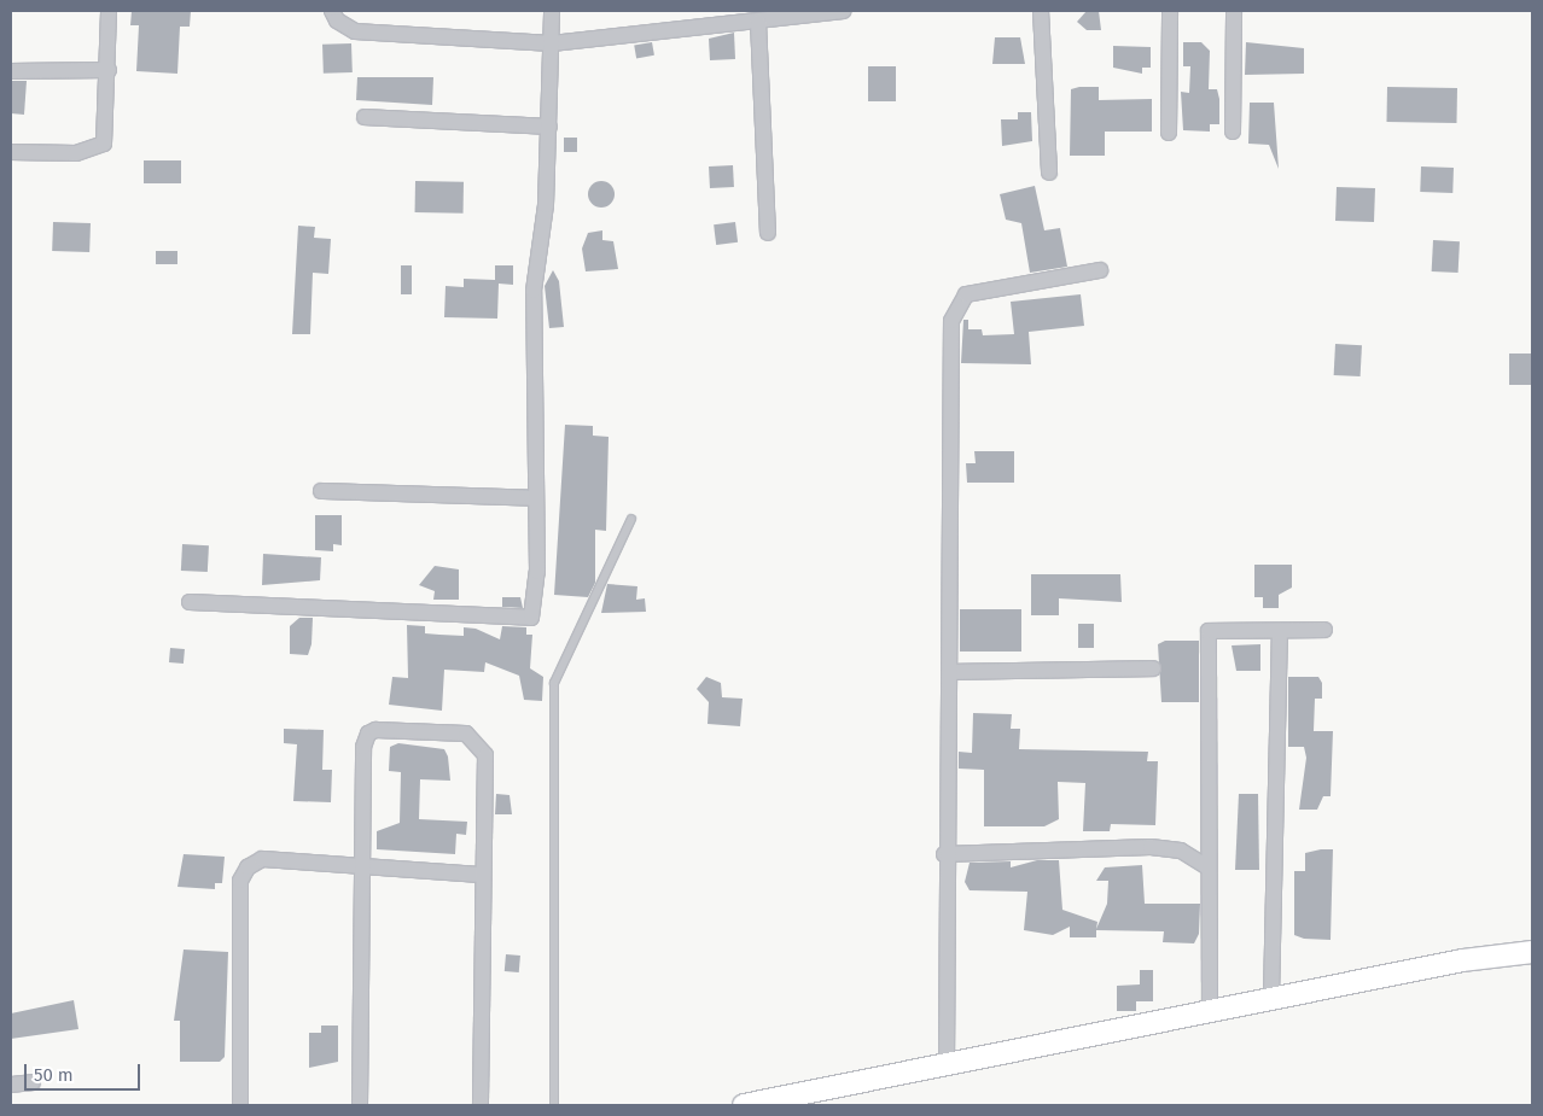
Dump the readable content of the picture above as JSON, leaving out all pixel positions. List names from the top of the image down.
{
  "scale_bar": "50 m"
}
